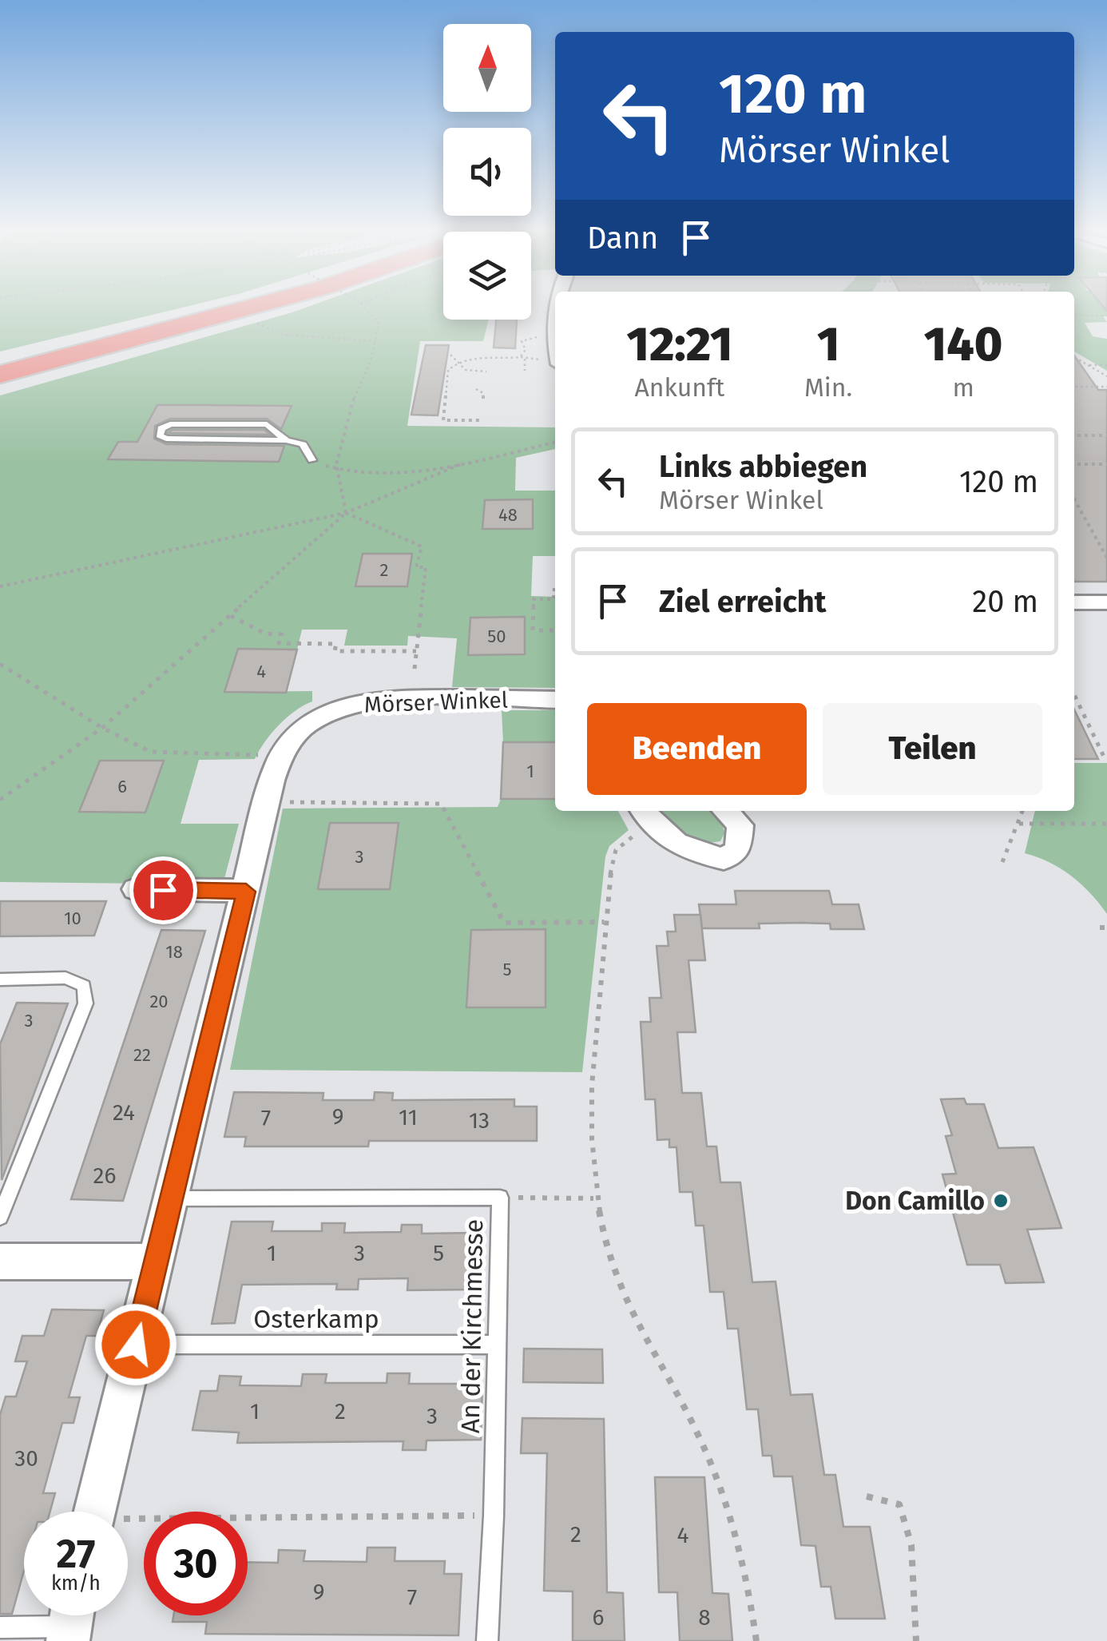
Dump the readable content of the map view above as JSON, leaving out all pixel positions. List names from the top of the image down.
{
  "streets": {
    "street": ["Mörser Winkel"],
    "lane": ["Osterkamp", "An der Kirchmesse"]
  },
  "crossings": [
    ["Mörser Winkel", "Osterkamp"],
    ["Mörser Winkel", "An der Kirchmesse"],
    ["Osterkamp", "An der Kirchmesse"]
  ],
  "places": ["Don Camillo"],
  "house_numbers": [
    "48",
    "2",
    "50",
    "4",
    "1",
    "6",
    "3",
    "10",
    "18",
    "5",
    "20",
    "3",
    "22",
    "24",
    "9",
    "11",
    "7",
    "13",
    "26",
    "1",
    "3",
    "5",
    "1",
    "2",
    "3",
    "30",
    "2",
    "4",
    "9",
    "7",
    "6",
    "8"
  ],
  "north": "top",
  "page": {
    "turn": ["120 m", "Mörser Winkel"],
    "then": "Dann",
    "eta": [
      "12:21",
      "Ankunft",
      "1",
      "Min.",
      "140",
      "m"
    ],
    "list": [
      {
        "name": "Links abbiegen",
        "note": "Mörser Winkel",
        "value": "120 m"
      },
      {
        "name": "Ziel erreicht",
        "value": "20 m"
      }
    ],
    "buttons": ["Beenden", "Teilen"],
    "speed": "27 km/h",
    "limit": "30"
  }
}
